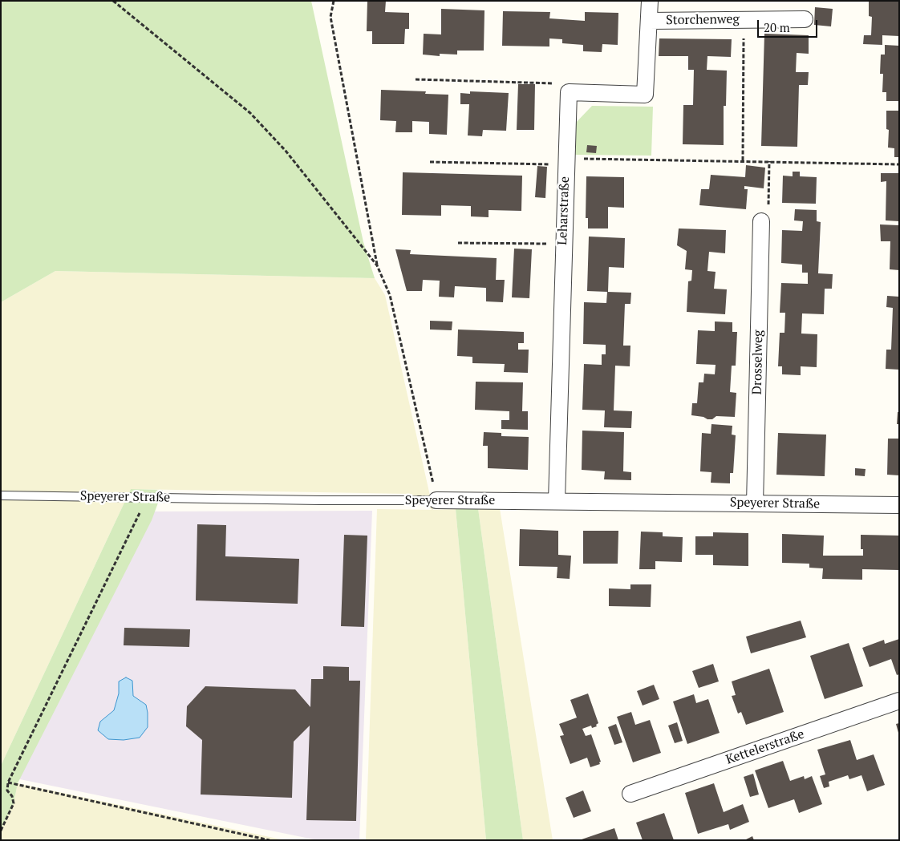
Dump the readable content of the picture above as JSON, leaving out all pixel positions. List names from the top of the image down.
{
  "streets": {
    "street": [
      "Storchenweg",
      "Leharstraße",
      "Drosselweg",
      "Speyerer Straße",
      "Kettelerstraße"
    ]
  },
  "crossings": [
    ["Leharstraße", "Speyerer Straße"],
    ["Drosselweg", "Speyerer Straße"]
  ],
  "scale_bar": "20 m"
}
